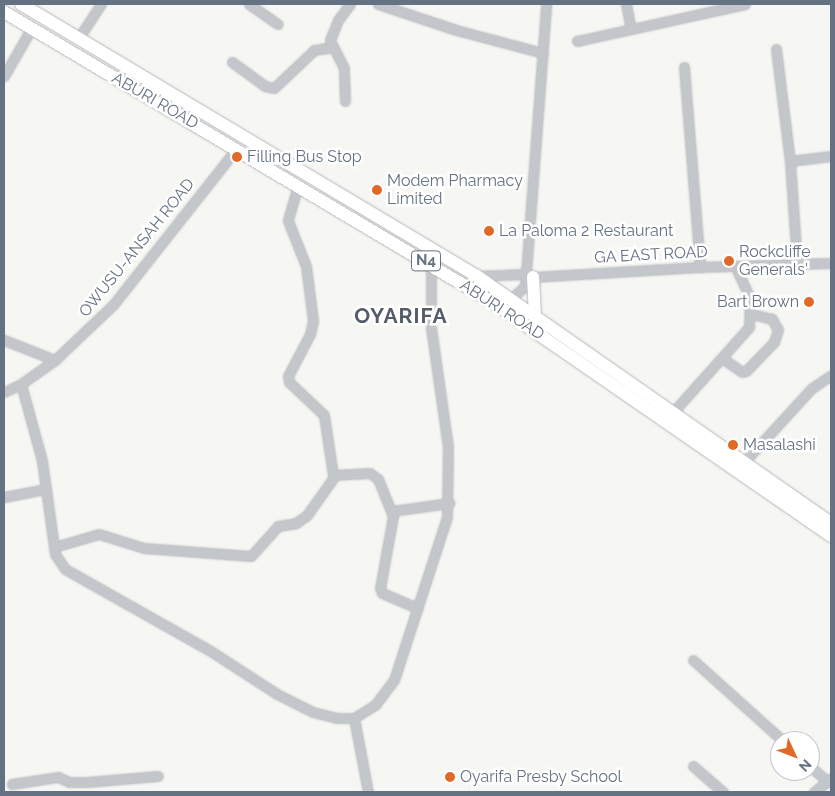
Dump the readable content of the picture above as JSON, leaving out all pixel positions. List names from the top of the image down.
{
  "streets": {
    "highway": ["ABURI ROAD", "N4"],
    "street": ["OWUSU-ANSAH ROAD", "GA EAST ROAD"]
  },
  "crossings": [
    ["ABURI ROAD", "OWUSU-ANSAH ROAD"],
    ["ABURI ROAD", "GA EAST ROAD"]
  ],
  "districts": ["OYARIFA"],
  "places": [
    "Filling Bus Stop",
    "Modem Pharmacy Limited",
    "La Paloma 2 Restaurant",
    "Rockcliffe Generals'",
    "Bart Brown",
    "Masalashi",
    "Oyarifa Presby School"
  ],
  "north": "bottom right"
}
